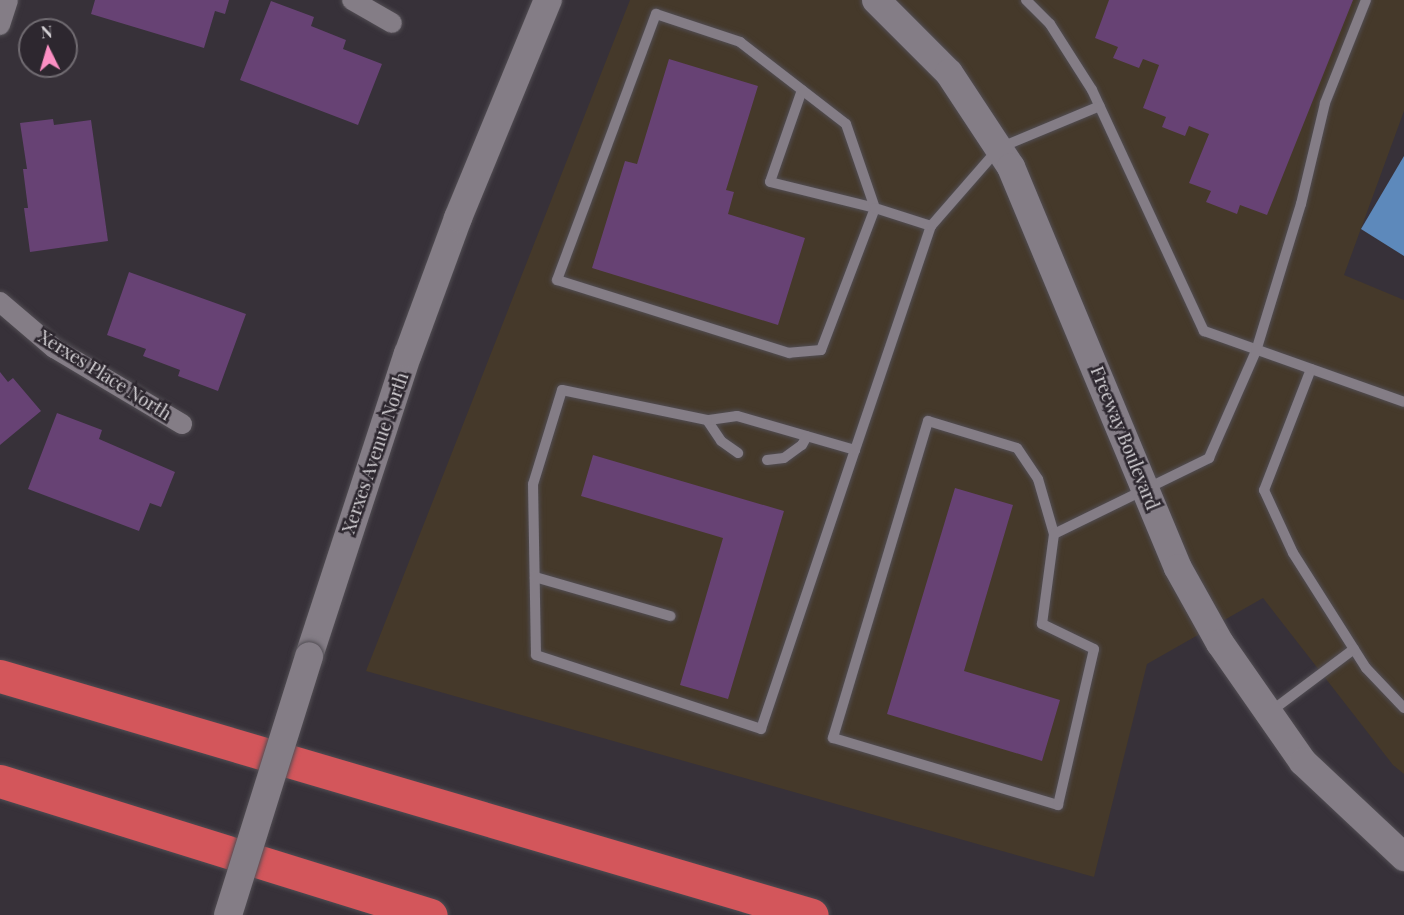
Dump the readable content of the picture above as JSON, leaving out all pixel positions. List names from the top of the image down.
{
  "streets": {
    "street": ["Xerxes Place North", "Freeway Boulevard", "Xerxes Avenue North"]
  },
  "north": "top"
}
